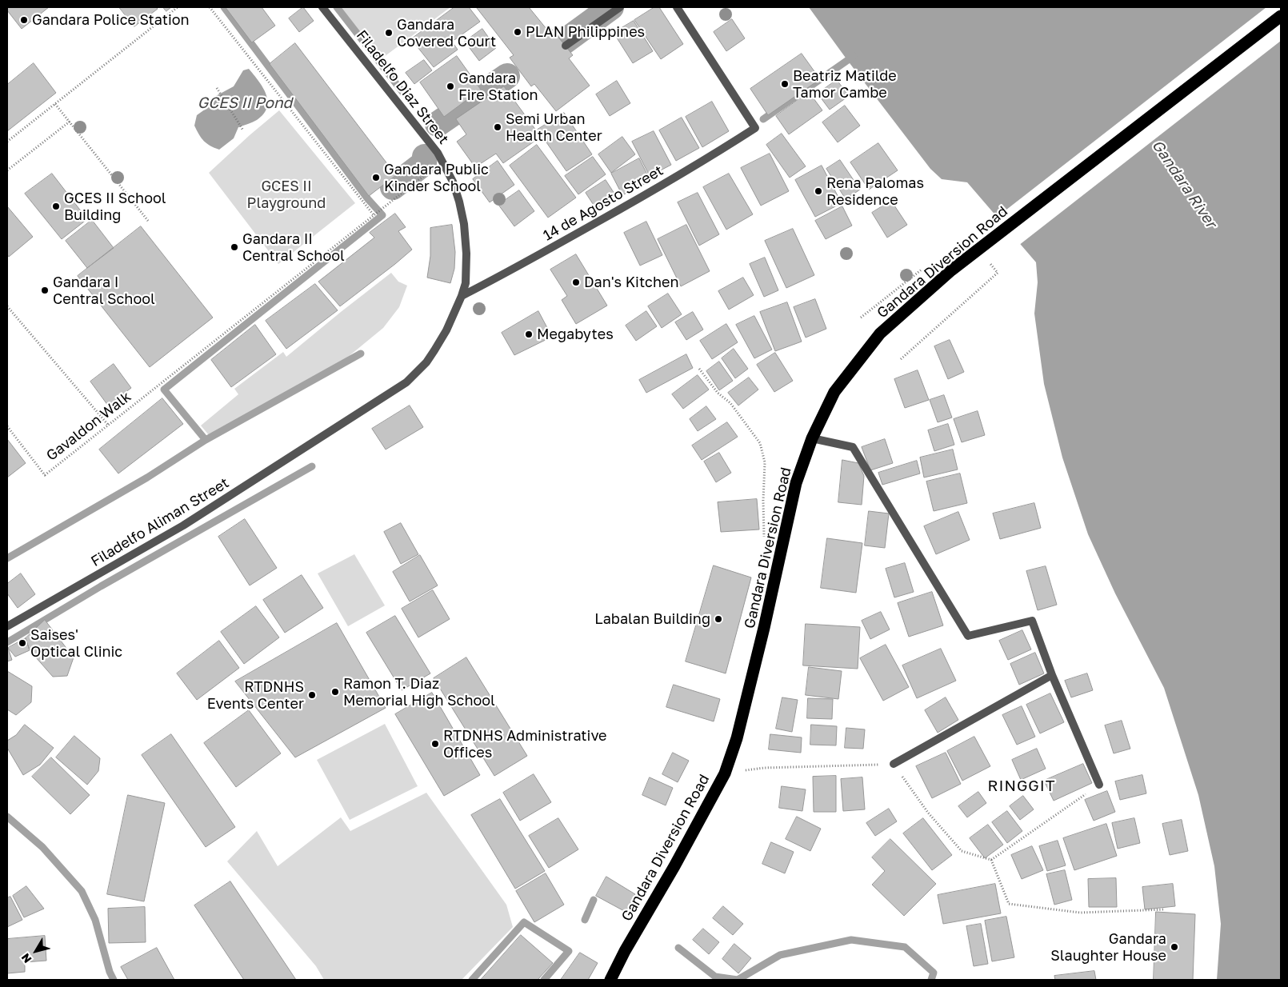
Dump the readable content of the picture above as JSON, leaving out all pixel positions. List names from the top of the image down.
{
  "streets": {
    "highway": ["Gandara Diversion Road"],
    "street": ["Filadelfo Diaz Street", "14 de Agosto Street", "Filadelfo Aliman Street"],
    "path": ["Gavaldon Walk"]
  },
  "crossings": [
    ["Filadelfo Diaz Street", "14 de Agosto Street"],
    ["Filadelfo Diaz Street", "Gavaldon Walk"],
    ["Filadelfo Diaz Street", "Filadelfo Aliman Street"]
  ],
  "districts": ["RINGGIT"],
  "water": ["GCES II Pond", "Gandara River"],
  "parks": ["GCES II Playground"],
  "places": [
    "Gandara Police Station",
    "PLAN Philippines",
    "Gandara Covered Court",
    "Beatriz Matilde Tamor Cambe",
    "Gandara Fire Station",
    "Semi Urban Health Center",
    "Gandara Public Kinder School",
    "Rena Palomas Residence",
    "GCES II School Building",
    "Gandara II Central School",
    "Dan's Kitchen",
    "Gandara I Central School",
    "Megabytes",
    "Labalan Building",
    "Saises' Optical Clinic",
    "Ramon T. Diaz Memorial High School",
    "RTDNHS Events Center",
    "RTDNHS Administrative Offices",
    "Gandara Slaughter House"
  ],
  "north": "bottom left"
}
